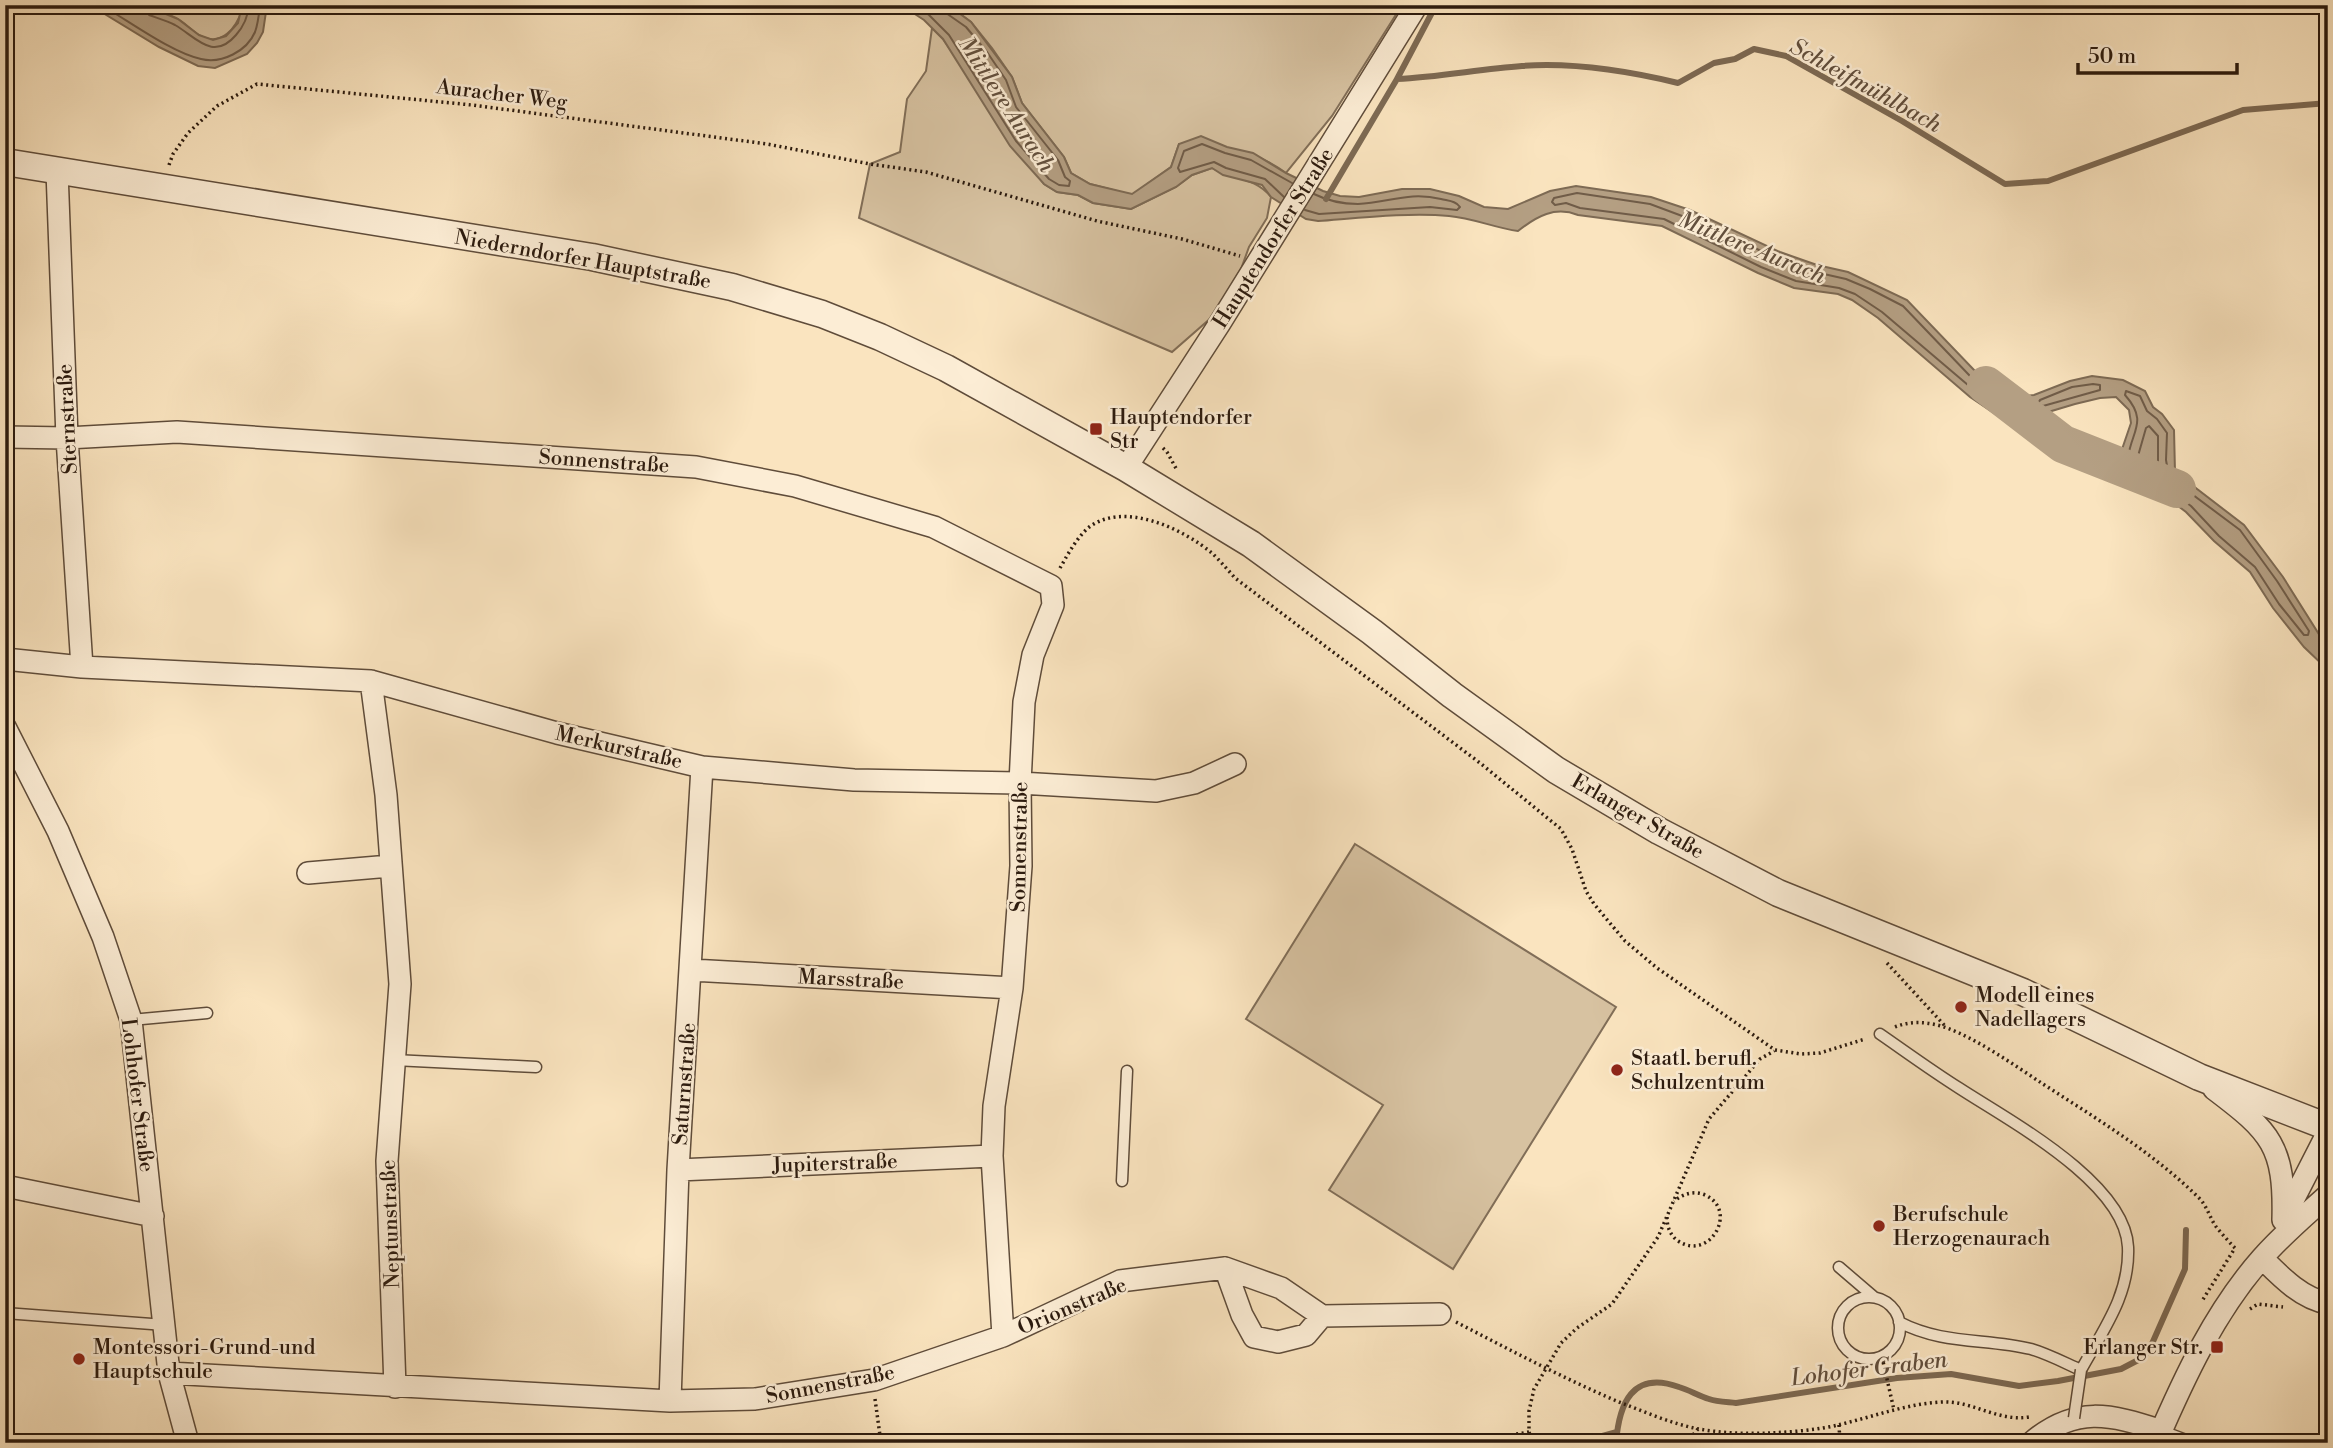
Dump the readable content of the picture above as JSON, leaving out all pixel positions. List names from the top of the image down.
{
  "streets": {
    "street": [
      "Hauptendorfer Straße",
      "Niederndorfer Hauptstraße",
      "Sternstraße",
      "Sonnenstraße",
      "Merkurstraße",
      "Erlanger Straße",
      "Marsstraße",
      "Saturnstraße",
      "Lohhofer Straße",
      "Jupiterstraße",
      "Neptunstraße",
      "Orionstraße"
    ],
    "path": ["Auracher Weg"]
  },
  "crossings": [
    ["Hauptendorfer Straße", "Niederndorfer Hauptstraße"],
    ["Hauptendorfer Straße", "Erlanger Straße"],
    ["Niederndorfer Hauptstraße", "Sternstraße"],
    ["Niederndorfer Hauptstraße", "Erlanger Straße"],
    ["Sternstraße", "Sonnenstraße"],
    ["Sternstraße", "Merkurstraße"],
    ["Sonnenstraße", "Merkurstraße"],
    ["Sonnenstraße", "Marsstraße"],
    ["Sonnenstraße", "Saturnstraße"],
    ["Sonnenstraße", "Lohhofer Straße"],
    ["Sonnenstraße", "Jupiterstraße"],
    ["Sonnenstraße", "Neptunstraße"],
    ["Sonnenstraße", "Orionstraße"],
    ["Merkurstraße", "Saturnstraße"],
    ["Merkurstraße", "Neptunstraße"],
    ["Marsstraße", "Saturnstraße"],
    ["Saturnstraße", "Jupiterstraße"]
  ],
  "water": ["Schleifmühlbach", "Mittlere Aurach", "Lohofer Graben"],
  "places": {
    "transit": ["Hauptendorfer Str", "Erlanger Str."],
    "other": [
      "Modell eines Nadellagers",
      "Staatl. berufl. Schulzentrum",
      "Berufschule Herzogenaurach",
      "Montessori-Grund-und Hauptschule"
    ]
  },
  "scale_bar": "50 m"
}
